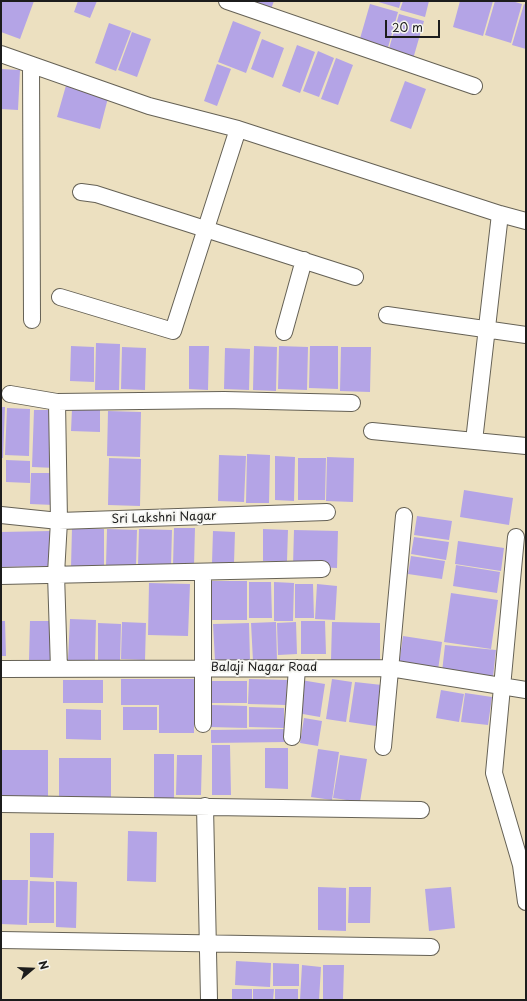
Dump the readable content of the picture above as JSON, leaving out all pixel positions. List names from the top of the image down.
{
  "streets": {
    "street": ["Sri Lakshni Nagar", "Balaji Nagar Road"]
  },
  "scale_bar": "20 m",
  "north": "right"
}
